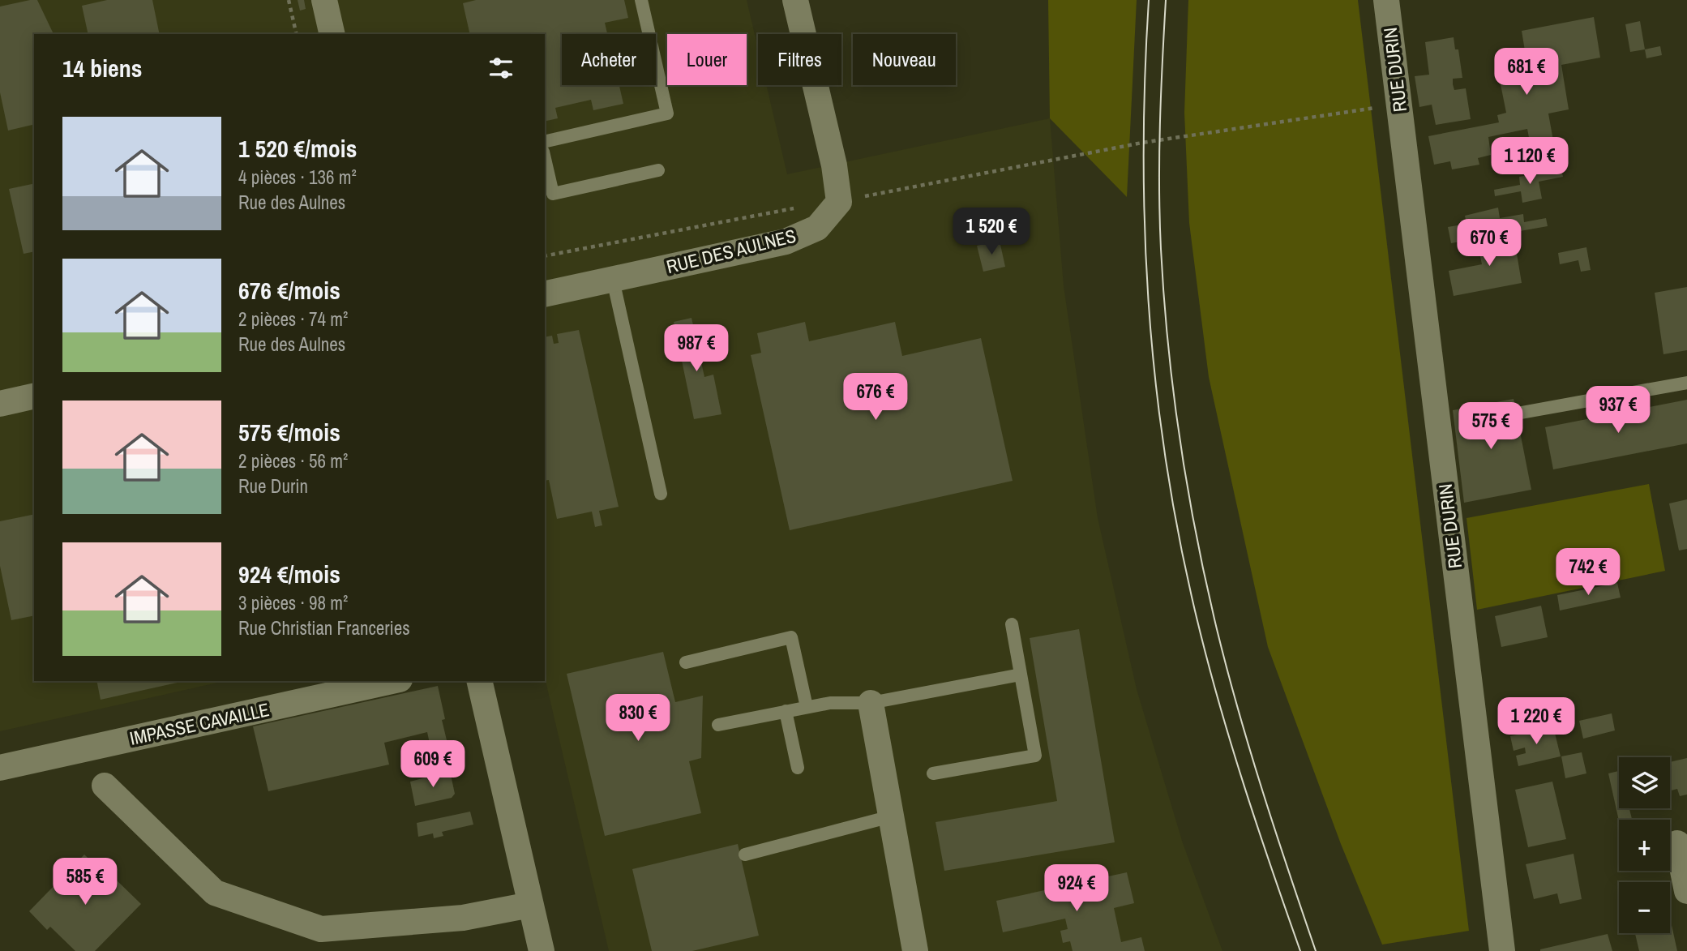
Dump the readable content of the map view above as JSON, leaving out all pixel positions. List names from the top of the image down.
{
  "streets": {
    "street": ["RUE DURIN", "RUE DES AULNES", "IMPASSE CAVAILLE"]
  },
  "page": {
    "chip": [
      "Acheter",
      "Louer",
      "Filtres",
      "Nouveau"
    ],
    "heading": "14 biens",
    "price": [
      "681 €",
      "1 120 €",
      "1 520 €",
      "670 €",
      "987 €",
      "676 €",
      "937 €",
      "575 €",
      "742 €",
      "830 €",
      "1 220 €",
      "609 €",
      "585 €",
      "924 €"
    ],
    "list": [
      {
        "name": "1 520 €/mois",
        "note": "4 pièces · 136 m² · Rue des Aulnes"
      },
      {
        "name": "676 €/mois",
        "note": "2 pièces · 74 m² · Rue des Aulnes"
      },
      {
        "name": "575 €/mois",
        "note": "2 pièces · 56 m² · Rue Durin"
      },
      {
        "name": "924 €/mois",
        "note": "3 pièces · 98 m² · Rue Christian Franceries"
      }
    ],
    "map_buttons": ["+", "−"]
  }
}
